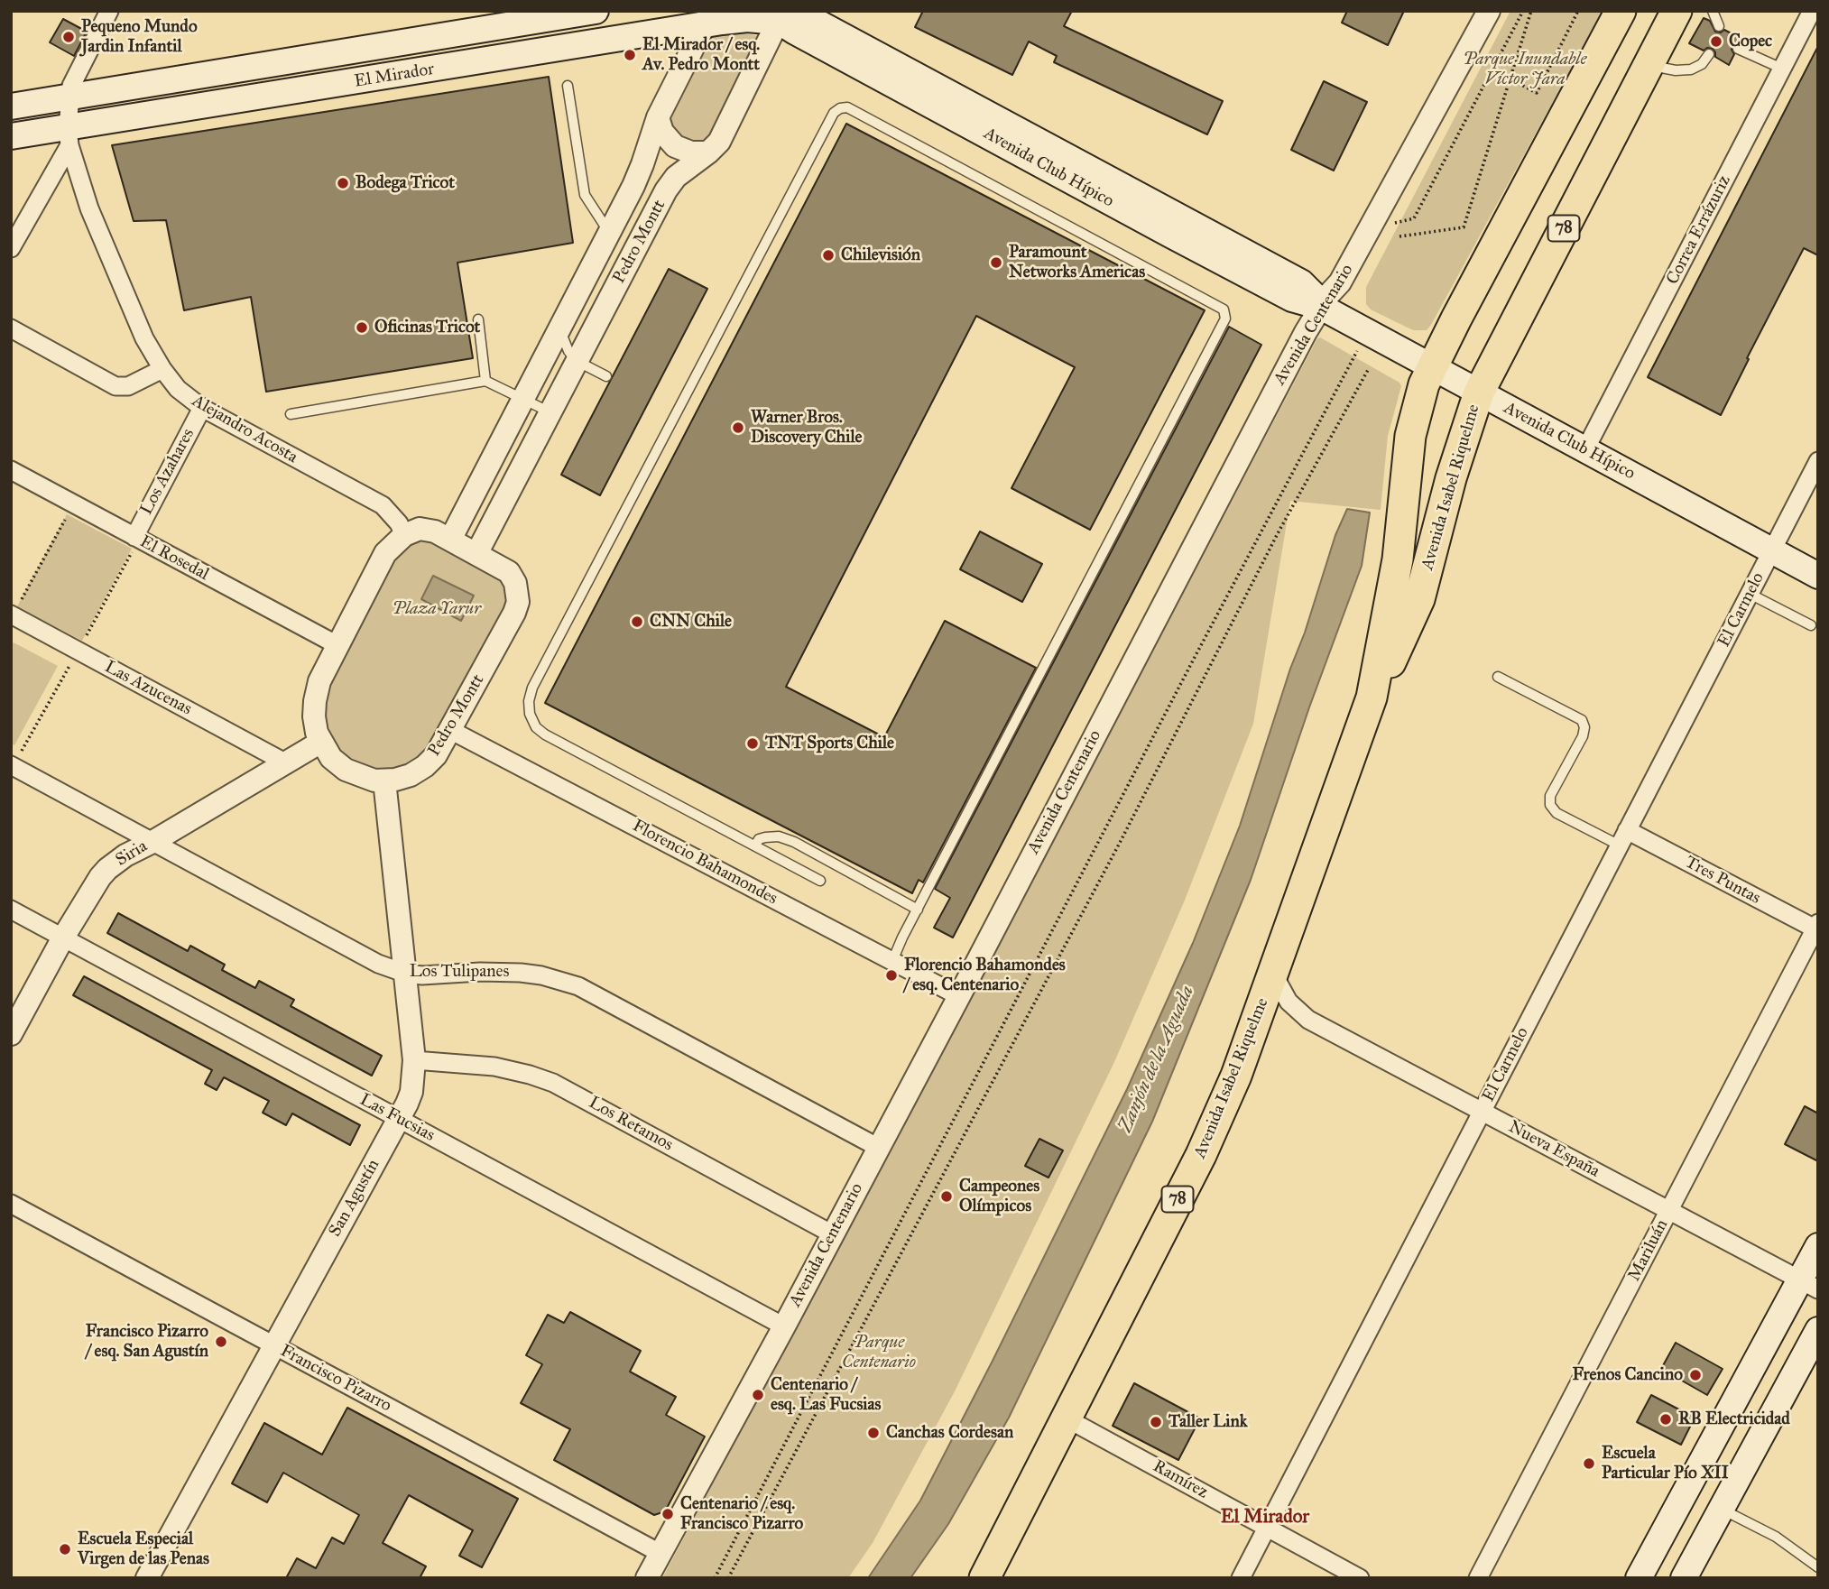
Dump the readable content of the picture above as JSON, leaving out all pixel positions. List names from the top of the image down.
{
  "streets": {
    "highway": ["78", "Avenida Isabel Riquelme"],
    "main road": ["El Mirador", "Avenida Club Hípico"],
    "street": [
      "Correa Errázuriz",
      "Pedro Montt",
      "Avenida Centenario",
      "Alejandro Acosta",
      "Los Azahares",
      "El Rosedal",
      "El Carmelo",
      "Las Azucenas",
      "Siria",
      "Florencio Bahamondes",
      "Tres Puntas",
      "Los Tulipanes",
      "Las Fucsias",
      "Los Retamos",
      "Nueva España",
      "San Agustín",
      "Mariluán",
      "Francisco Pizarro",
      "Ramírez"
    ]
  },
  "crossings": [
    ["El Mirador", "Avenida Club Hípico"],
    ["El Mirador", "Pedro Montt"],
    ["El Mirador", "Alejandro Acosta"],
    ["Avenida Club Hípico", "Correa Errázuriz"],
    ["Avenida Club Hípico", "Pedro Montt"],
    ["Avenida Club Hípico", "Avenida Centenario"],
    ["Avenida Club Hípico", "Avenida Isabel Riquelme"],
    ["Avenida Club Hípico", "El Carmelo"],
    ["Pedro Montt", "Alejandro Acosta"],
    ["Pedro Montt", "El Rosedal"],
    ["Pedro Montt", "Siria"],
    ["Pedro Montt", "Florencio Bahamondes"],
    ["Pedro Montt", "San Agustín"],
    ["Avenida Centenario", "Florencio Bahamondes"],
    ["Avenida Centenario", "Los Tulipanes"],
    ["Avenida Centenario", "Las Fucsias"],
    ["Avenida Centenario", "Los Retamos"],
    ["Avenida Centenario", "Francisco Pizarro"],
    ["Alejandro Acosta", "Los Azahares"],
    ["Los Azahares", "El Rosedal"],
    ["Avenida Isabel Riquelme", "Nueva España"],
    ["Avenida Isabel Riquelme", "Ramírez"],
    ["El Carmelo", "Tres Puntas"],
    ["El Carmelo", "Nueva España"],
    ["El Carmelo", "Ramírez"],
    ["Las Azucenas", "Siria"],
    ["Siria", "Los Tulipanes"],
    ["Siria", "Las Fucsias"],
    ["Tres Puntas", "Mariluán"],
    ["Los Tulipanes", "San Agustín"],
    ["Las Fucsias", "San Agustín"],
    ["Los Retamos", "San Agustín"],
    ["Nueva España", "Mariluán"],
    ["San Agustín", "Francisco Pizarro"]
  ],
  "districts": ["El Mirador"],
  "water": ["Zanjón de la Aguada"],
  "parks": ["Parque Inundable Víctor Jara", "Plaza Yarur", "Parque Centenario"],
  "places": [
    "Pequeno Mundo Jardin Infantil",
    "Copec",
    "El Mirador / esq. Av. Pedro Montt",
    "Bodega Tricot",
    "Chilevisión",
    "Paramount Networks Americas",
    "Oficinas Tricot",
    "Warner Bros. Discovery Chile",
    "CNN Chile",
    "TNT Sports Chile",
    "Florencio Bahamondes / esq. Centenario",
    "Campeones Olímpicos",
    "Francisco Pizarro / esq. San Agustín",
    "Frenos Cancino",
    "Centenario / esq. Las Fucsias",
    "RB Electricidad",
    "Taller Link",
    "Canchas Cordesan",
    "Escuela Particular Pío XII",
    "Centenario / esq. Francisco Pizarro",
    "Escuela Especial Virgen de las Penas"
  ]
}
